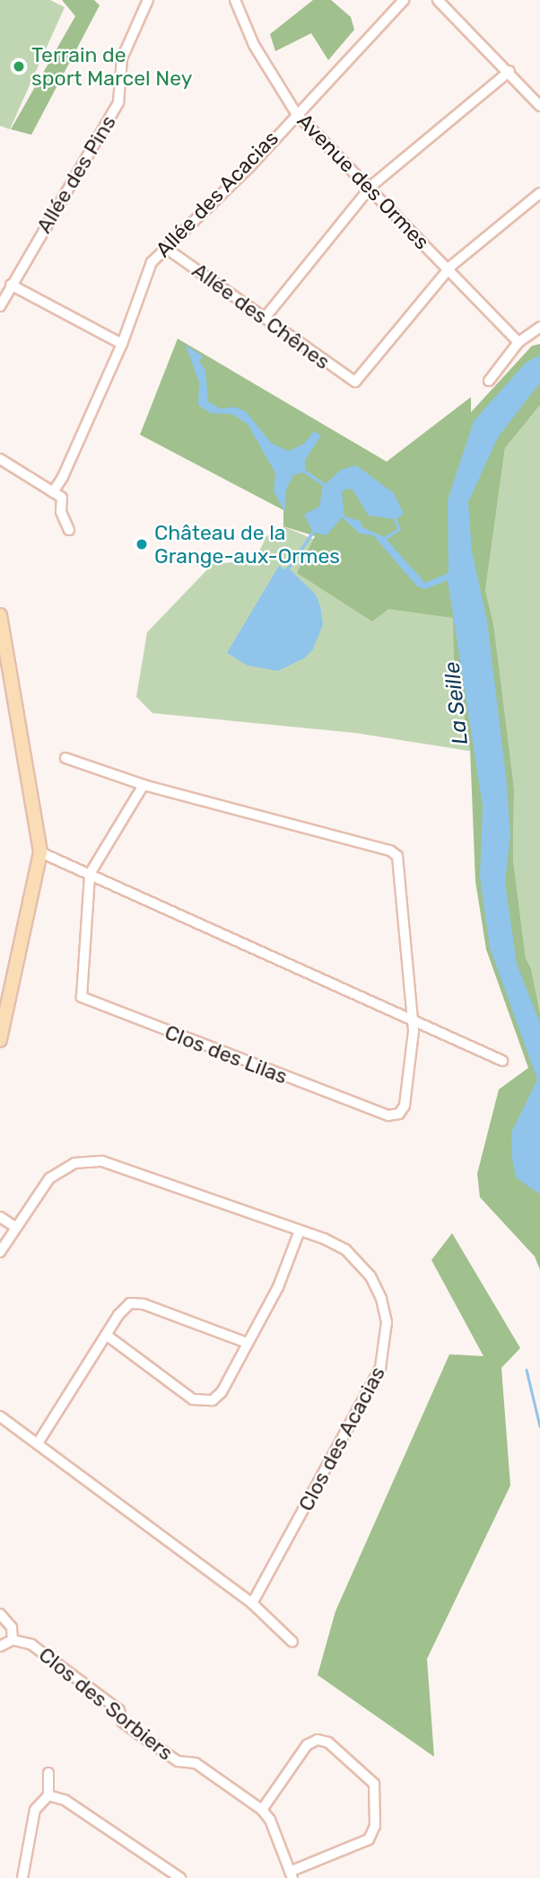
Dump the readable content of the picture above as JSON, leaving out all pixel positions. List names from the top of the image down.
{
  "streets": {
    "street": [
      "Allée des Pins",
      "Avenue des Ormes",
      "Allée des Acacias",
      "Allée des Chênes",
      "Clos des Lilas",
      "Clos des Acacias",
      "Clos des Sorbiers"
    ]
  },
  "crossings": [
    ["Avenue des Ormes", "Allée des Acacias"],
    ["Avenue des Ormes", "Allée des Chênes"],
    ["Allée des Acacias", "Allée des Chênes"]
  ],
  "water": ["La Seille"],
  "places": ["Terrain de sport Marcel Ney", "Château de la Grange-aux-Ormes"]
}
